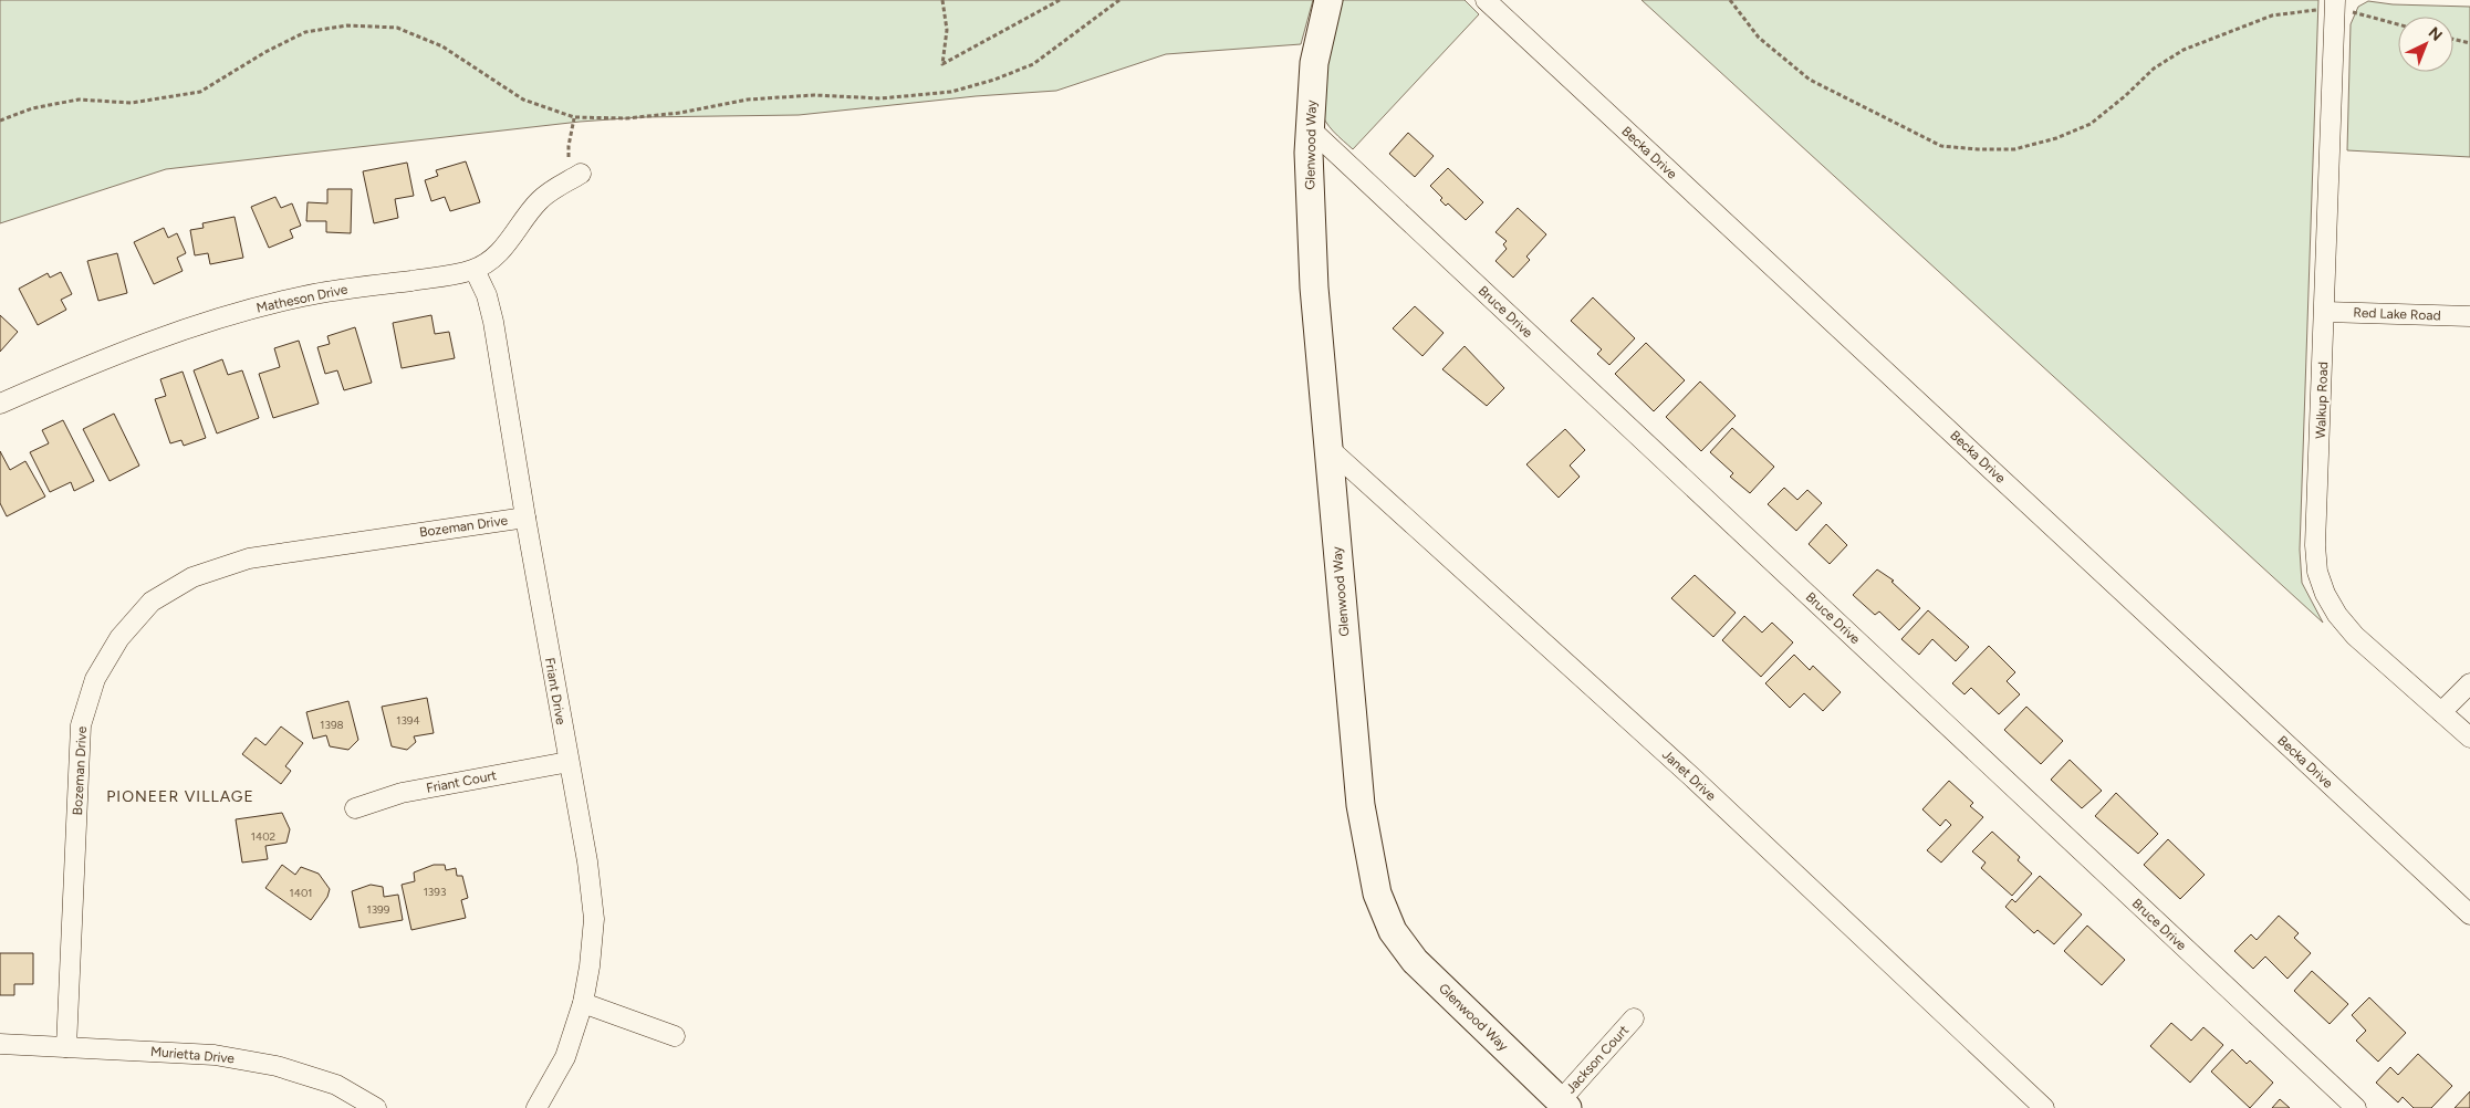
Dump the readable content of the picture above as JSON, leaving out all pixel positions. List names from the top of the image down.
{
  "streets": {
    "street": [
      "Glenwood Way",
      "Becka Drive",
      "Matheson Drive",
      "Bruce Drive",
      "Red Lake Road",
      "Walkup Road",
      "Bozeman Drive",
      "Friant Drive",
      "Janet Drive",
      "Friant Court",
      "Murietta Drive",
      "Jackson Court"
    ]
  },
  "crossings": [
    ["Glenwood Way", "Bruce Drive"],
    ["Glenwood Way", "Janet Drive"],
    ["Glenwood Way", "Jackson Court"],
    ["Matheson Drive", "Friant Drive"],
    ["Red Lake Road", "Walkup Road"],
    ["Bozeman Drive", "Friant Drive"],
    ["Bozeman Drive", "Murietta Drive"],
    ["Friant Drive", "Friant Court"]
  ],
  "districts": ["PIONEER VILLAGE"],
  "house_numbers": [
    "1394",
    "1398",
    "1402",
    "1393",
    "1401",
    "1399"
  ],
  "north": "top right"
}
